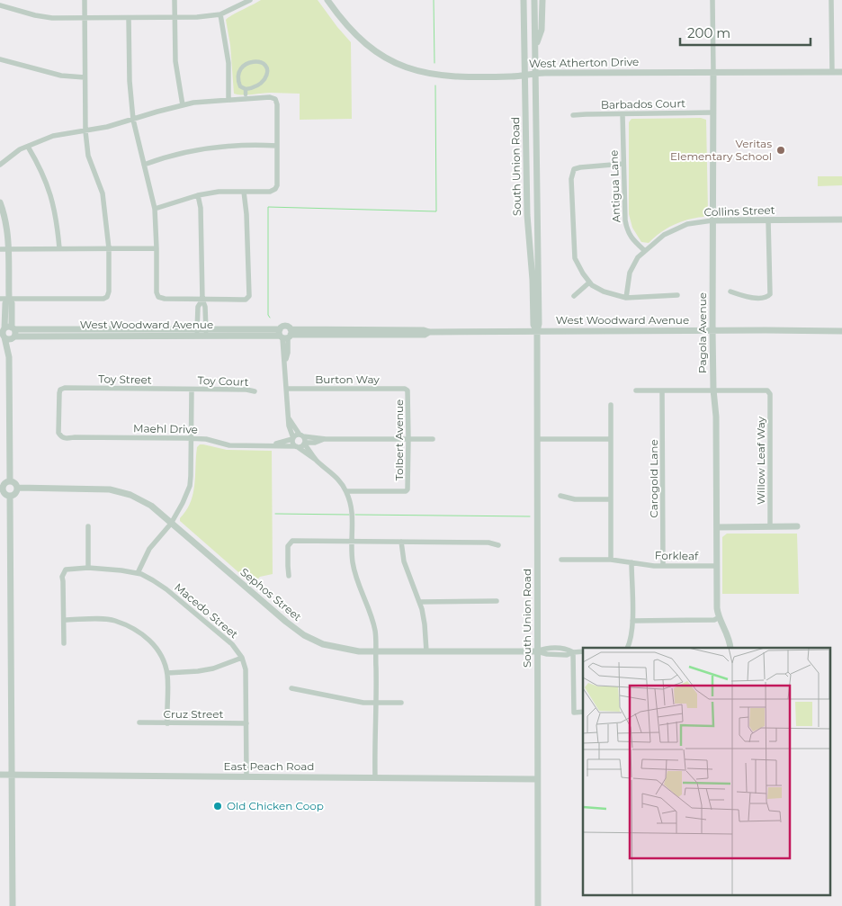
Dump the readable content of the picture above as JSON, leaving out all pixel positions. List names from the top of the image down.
{
  "streets": {
    "street": [
      "West Atherton Drive",
      "Barbados Court",
      "South Union Road",
      "Antigua Lane",
      "Collins Street",
      "West Woodward Avenue",
      "Pagola Avenue",
      "Toy Street",
      "Burton Way",
      "Toy Court",
      "Maehl Drive",
      "Tolbert Avenue",
      "Willow Leaf Way",
      "Carogold Lane",
      "Forkleaf",
      "Sephos Street",
      "Macedo Street",
      "Cruz Street",
      "East Peach Road"
    ]
  },
  "crossings": [
    ["West Atherton Drive", "South Union Road"],
    ["West Atherton Drive", "Pagola Avenue"],
    ["Barbados Court", "Antigua Lane"],
    ["Barbados Court", "Pagola Avenue"],
    ["South Union Road", "West Woodward Avenue"],
    ["South Union Road", "Sephos Street"],
    ["South Union Road", "East Peach Road"],
    ["Antigua Lane", "Collins Street"],
    ["Collins Street", "Pagola Avenue"],
    ["West Woodward Avenue", "Pagola Avenue"],
    ["Pagola Avenue", "Willow Leaf Way"],
    ["Pagola Avenue", "Forkleaf"],
    ["Toy Street", "Toy Court"],
    ["Toy Street", "Maehl Drive"],
    ["Burton Way", "Tolbert Avenue"],
    ["Carogold Lane", "Forkleaf"]
  ],
  "places": ["Veritas Elementary School", "Old Chicken Coop"],
  "scale_bar": "200 m"
}
